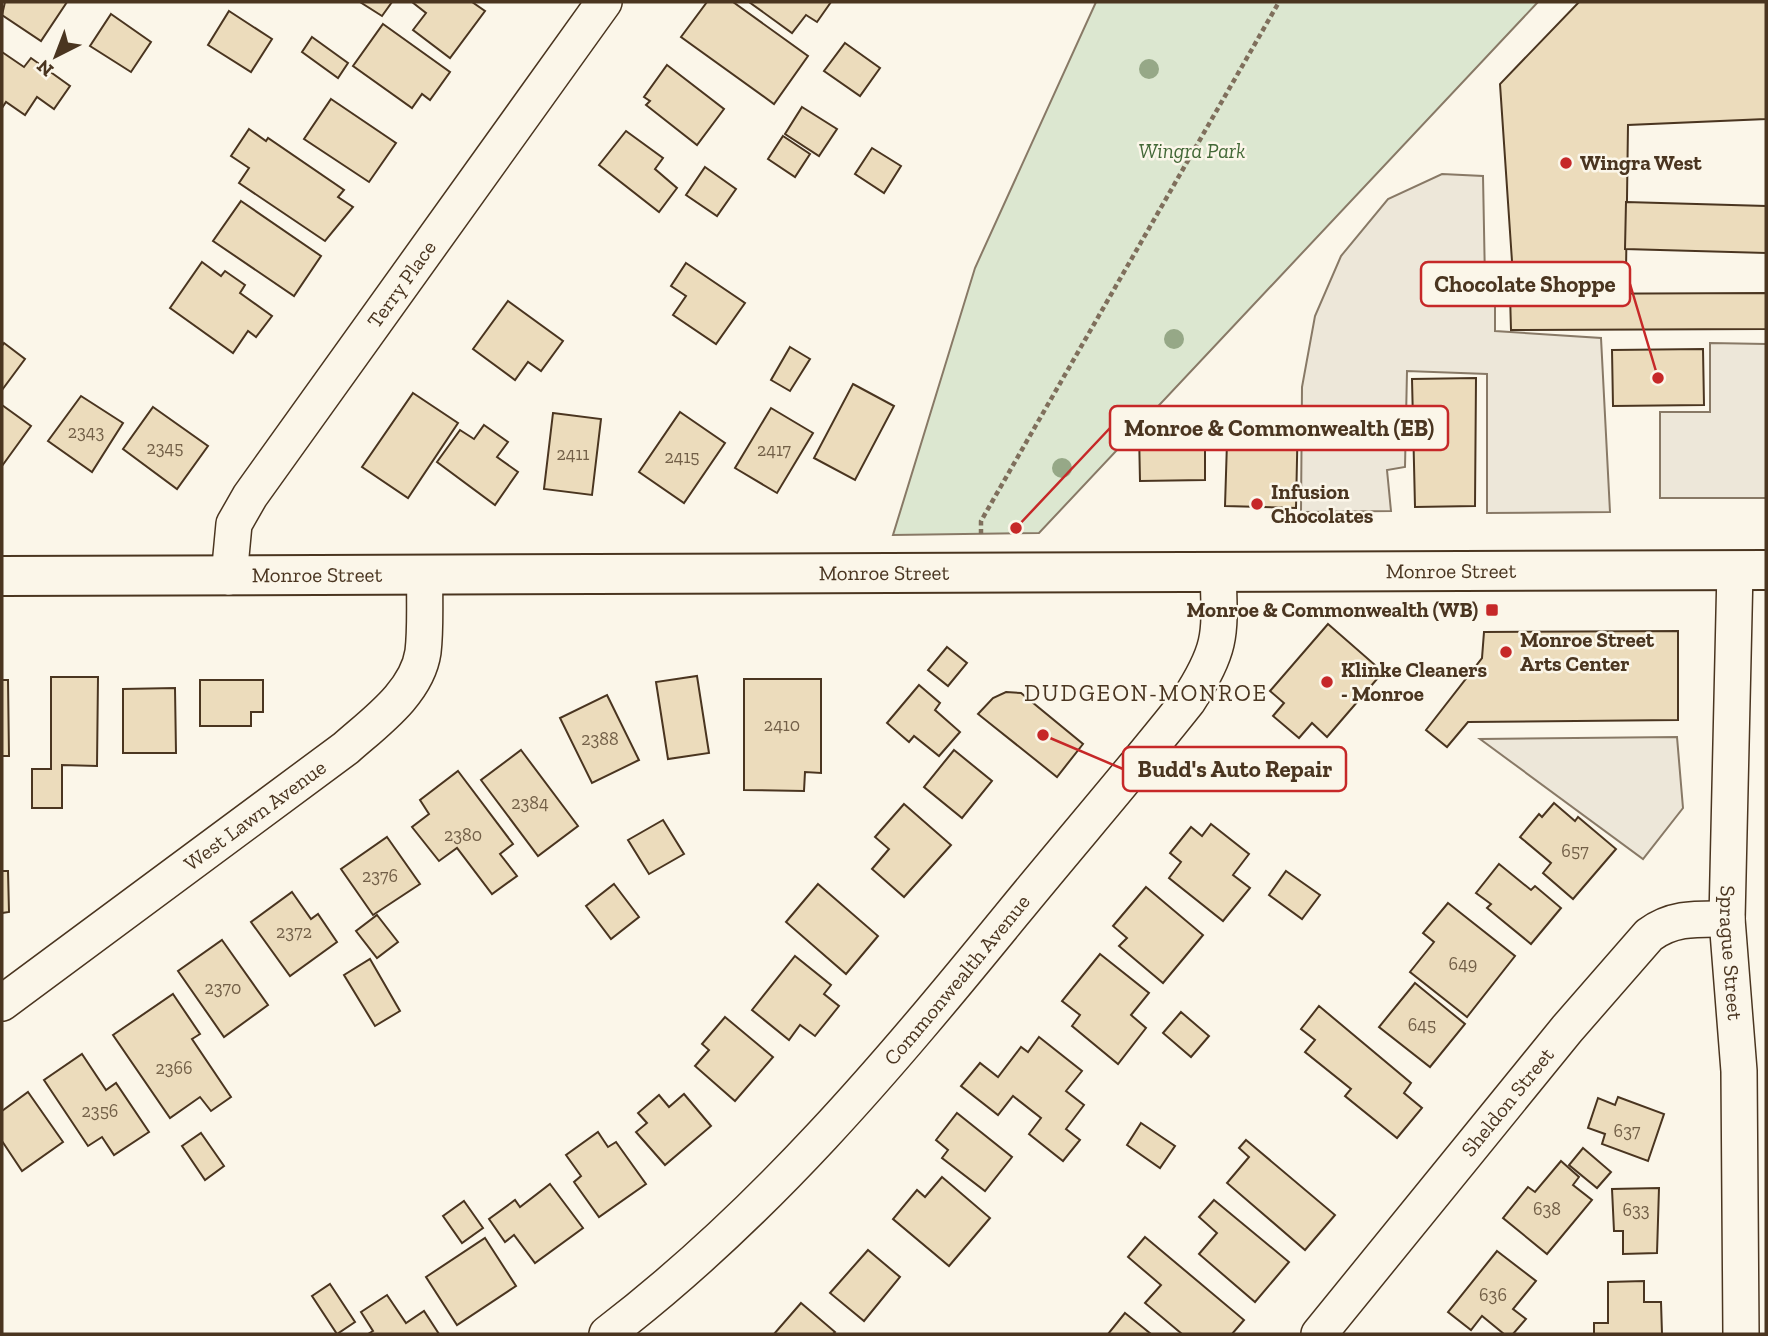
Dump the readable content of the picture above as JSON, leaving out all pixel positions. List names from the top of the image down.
{
  "streets": {
    "main road": ["Monroe Street"],
    "street": [
      "Terry Place",
      "West Lawn Avenue",
      "Sprague Street",
      "Commonwealth Avenue",
      "Sheldon Street"
    ]
  },
  "crossings": [
    ["Terry Place", "Monroe Street"],
    ["Monroe Street", "West Lawn Avenue"],
    ["Monroe Street", "Sprague Street"],
    ["Monroe Street", "Commonwealth Avenue"],
    ["Sprague Street", "Sheldon Street"]
  ],
  "districts": ["DUDGEON-MONROE"],
  "parks": ["Wingra Park"],
  "places": {
    "other": [
      "Wingra West",
      "Chocolate Shoppe",
      "Infusion Chocolates",
      "Monroe & Commonwealth (EB)",
      "Monroe Street Arts Center",
      "Klinke Cleaners - Monroe",
      "Budd's Auto Repair"
    ],
    "transit": ["Monroe & Commonwealth (WB)"]
  },
  "house_numbers": [
    "2343",
    "2345",
    "2417",
    "2411",
    "2415",
    "2410",
    "2388",
    "2384",
    "2380",
    "657",
    "2376",
    "2372",
    "649",
    "2370",
    "645",
    "2366",
    "2356",
    "637",
    "638",
    "633",
    "636"
  ],
  "north": "bottom left"
}
